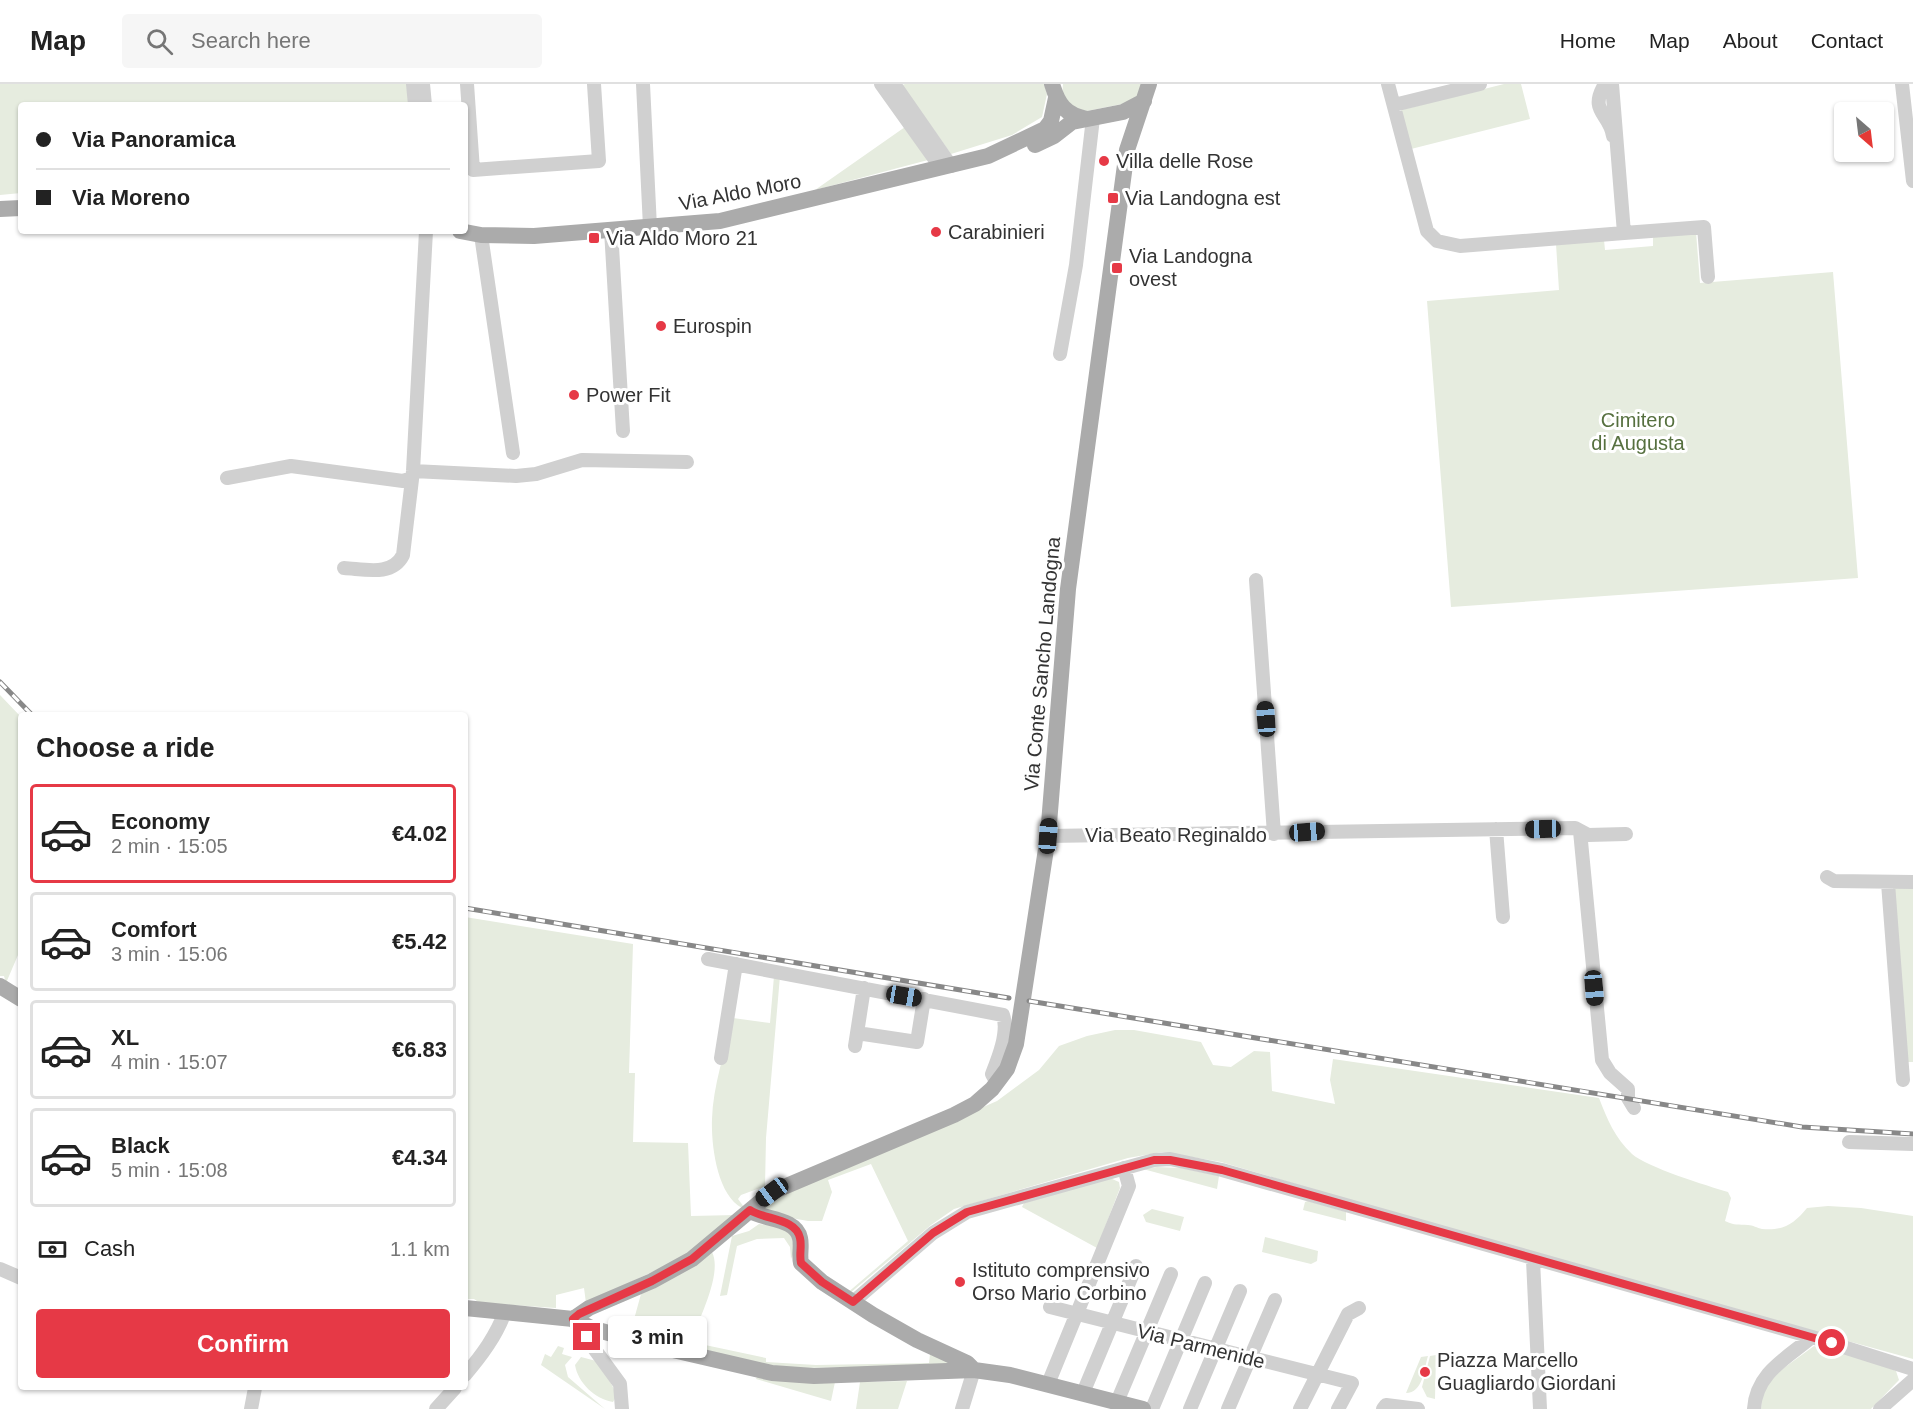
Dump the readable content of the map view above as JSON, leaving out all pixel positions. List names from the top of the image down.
{
  "streets": {
    "main road": ["Via Aldo Moro", "Via Conte Sancho Landogna"],
    "street": ["Via Beato Reginaldo", "Via Parmenide"]
  },
  "crossings": [
    ["Via Conte Sancho Landogna", "Via Beato Reginaldo"]
  ],
  "parks": ["Cimitero di Augusta"],
  "places": {
    "other": [
      "Villa delle Rose",
      "Carabinieri",
      "Eurospin",
      "Power Fit",
      "Istituto comprensivo Orso Mario Corbino",
      "Piazza Marcello Guagliardo Giordani"
    ],
    "transit": ["Via Landogna est", "Via Aldo Moro 21", "Via Landogna ovest"]
  },
  "north": "bottom right",
  "page": {
    "header": "Map",
    "search": "Search here",
    "nav": [
      "Home",
      "Map",
      "About",
      "Contact"
    ],
    "banner": ["Via Panoramica", "Via Moreno"],
    "heading": "Choose a ride",
    "list": [
      {
        "name": "Economy",
        "note": "2 min · 15:05",
        "value": "€4.02"
      },
      {
        "name": "Comfort",
        "note": "3 min · 15:06",
        "value": "€5.42"
      },
      {
        "name": "XL",
        "note": "4 min · 15:07",
        "value": "€6.83"
      },
      {
        "name": "Black",
        "note": "5 min · 15:08",
        "value": "€4.34"
      }
    ],
    "pay": ["Cash", "1.1 km"],
    "buttons": "Confirm",
    "bubble": "3 min"
  }
}
